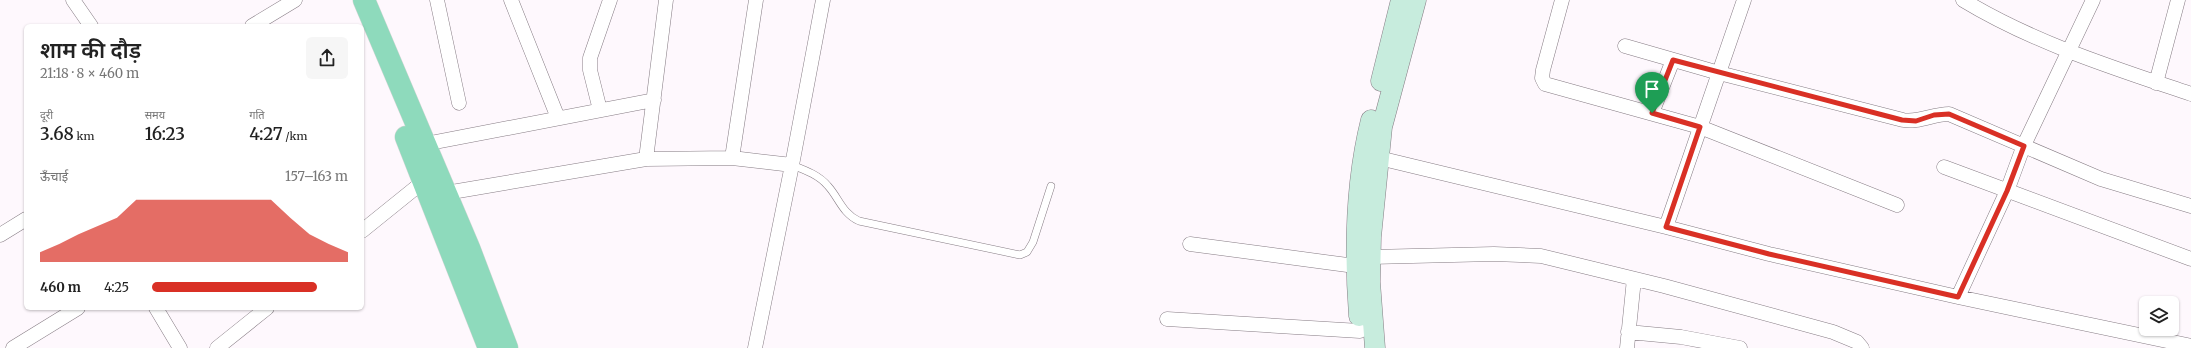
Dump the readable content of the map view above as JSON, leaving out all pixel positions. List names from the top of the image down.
{
  "page": {
    "heading": ["शाम की दौड़", "21:18 · 8 × 460 m"],
    "stats": [
      ["दूरी", "3.68 km"],
      ["समय", "16:23"],
      ["गति", "4:27 /km"]
    ],
    "chart": ["ऊँचाई", "157–163 m"],
    "list": [
      {
        "name": "460 m",
        "note": "4:25"
      }
    ]
  }
}
